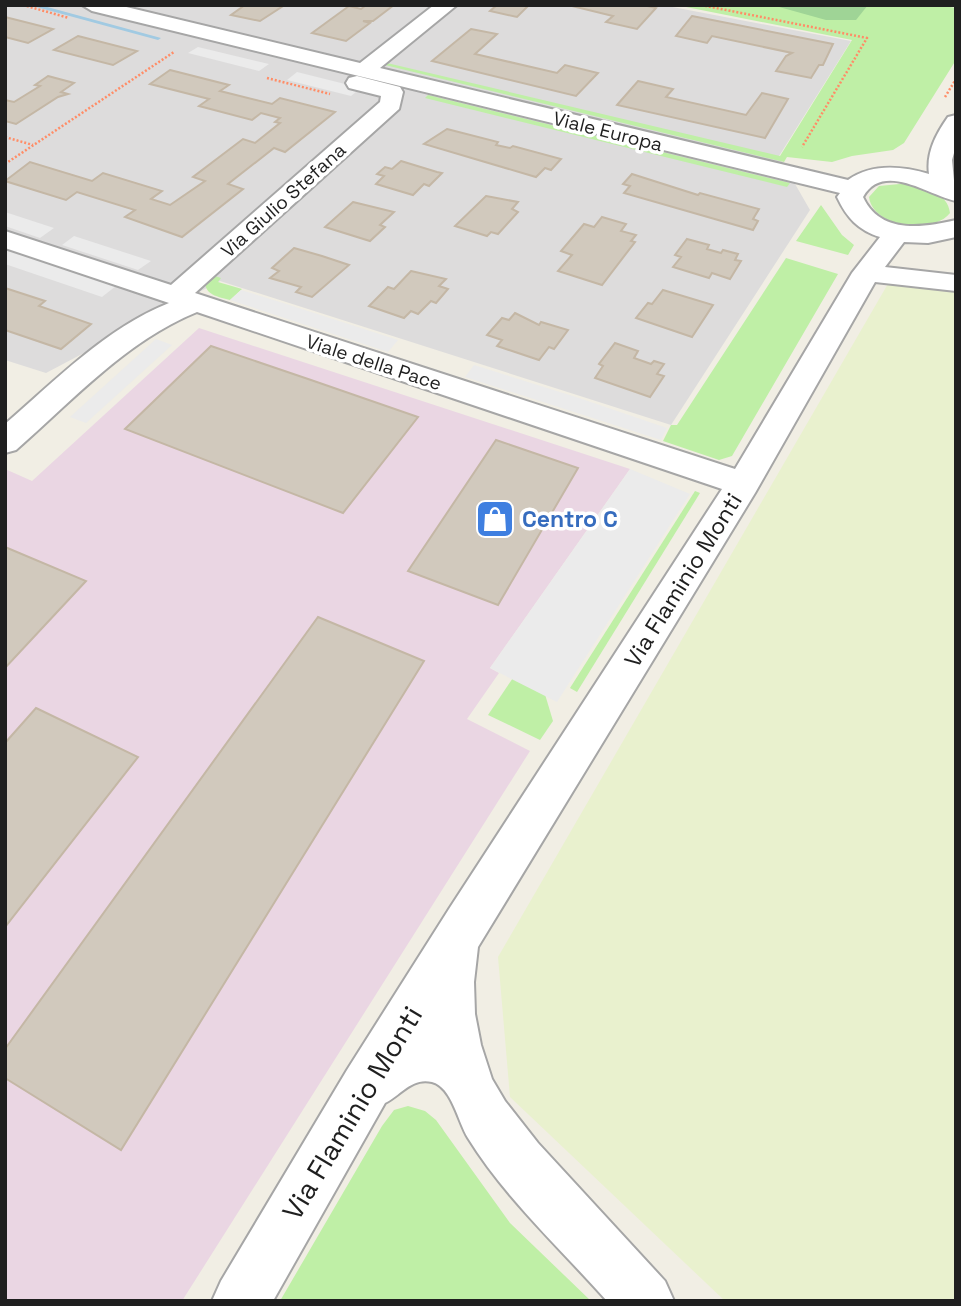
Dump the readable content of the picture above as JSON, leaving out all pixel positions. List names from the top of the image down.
{
  "streets": {
    "street": [
      "Viale Europa",
      "Via Giulio Stefana",
      "Viale della Pace",
      "Via Flaminio Monti"
    ]
  },
  "crossings": [
    ["Via Giulio Stefana", "Viale della Pace"],
    ["Viale della Pace", "Via Flaminio Monti"]
  ],
  "places": {
    "shop": ["Centro C"]
  }
}
